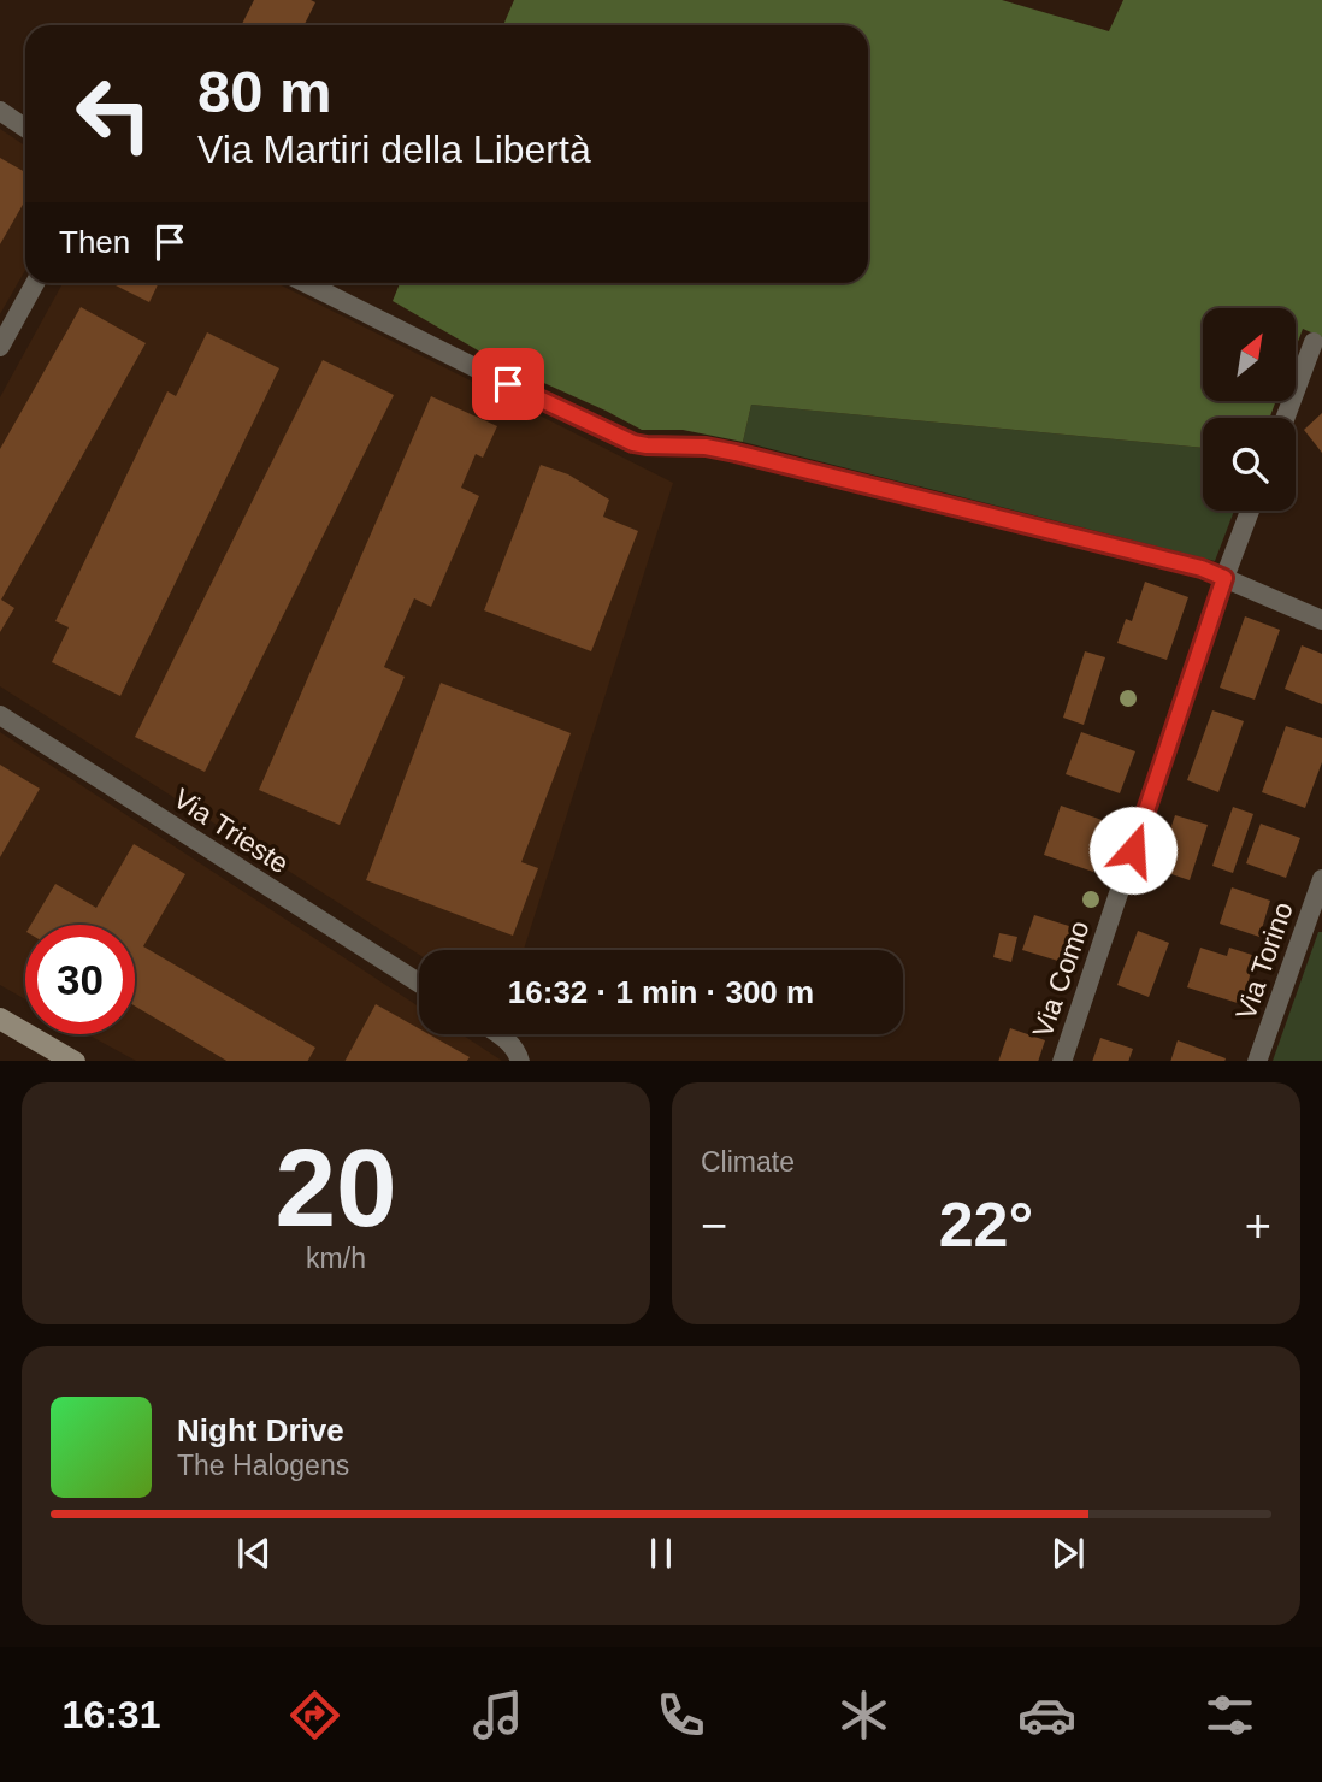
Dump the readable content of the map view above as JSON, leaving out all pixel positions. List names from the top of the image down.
{
  "streets": {
    "street": ["Via Trieste", "Via Torino", "Via Como"]
  },
  "north": "top right",
  "page": {
    "turn": ["80 m", "Via Martiri della Libertà"],
    "then": "Then",
    "limit": "30",
    "trip": "16:32 · 1 min · 300 m",
    "tile": [
      ["20", "km/h"],
      "Climate"
    ],
    "heat": ["−", "22°", "+"],
    "song": ["Night Drive", "The Halogens"],
    "tabs": "16:31"
  }
}
